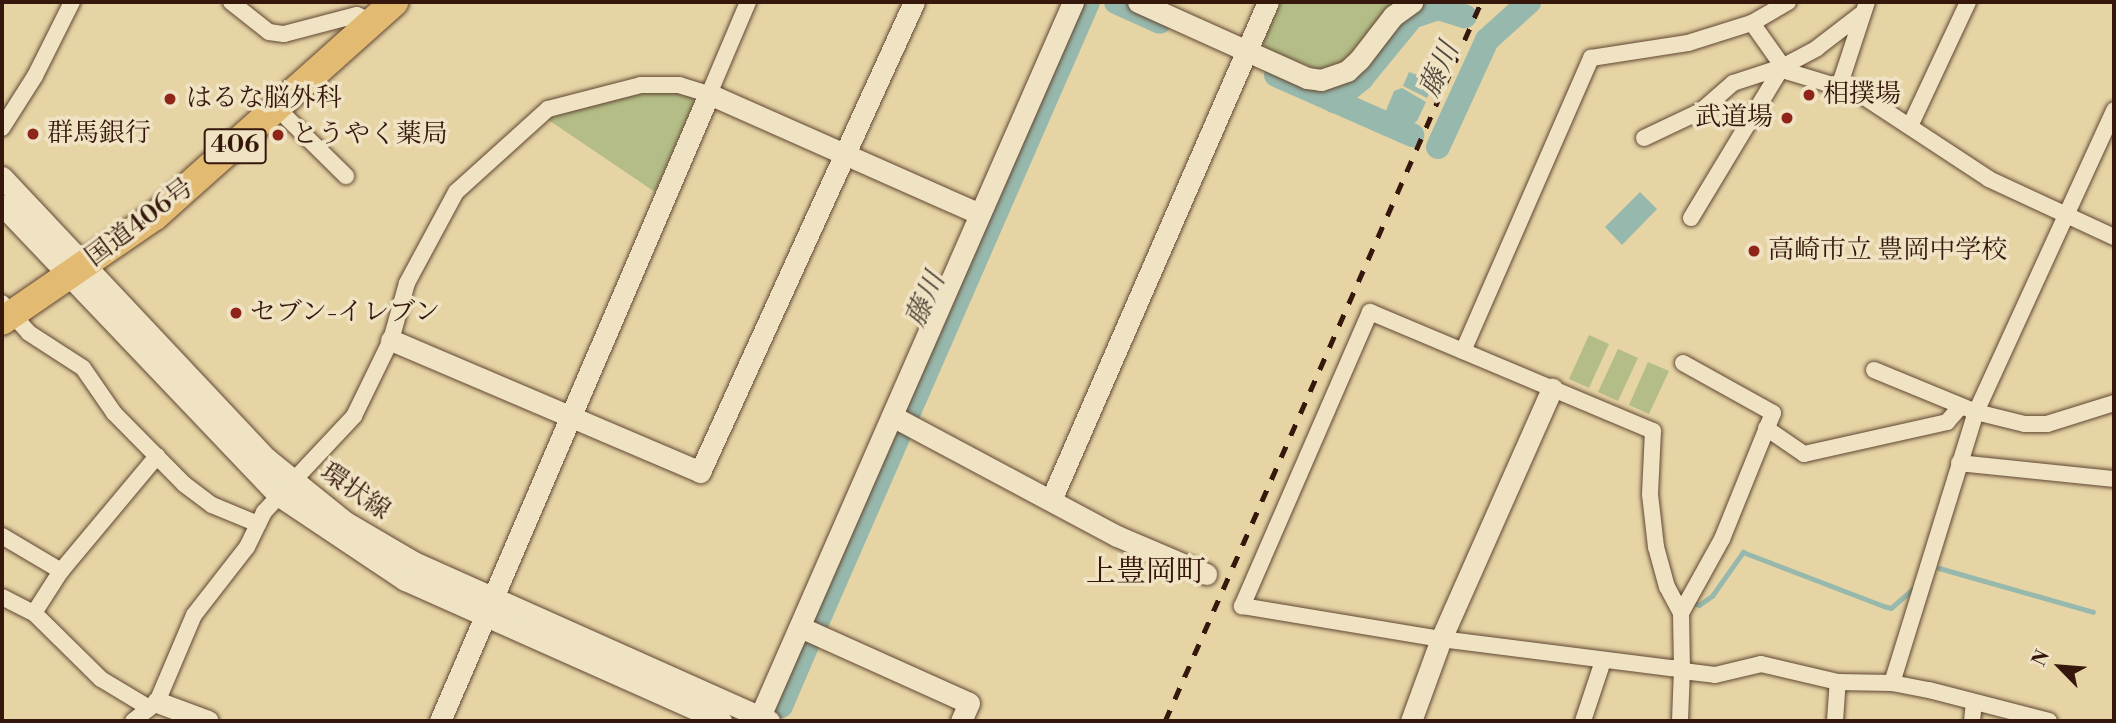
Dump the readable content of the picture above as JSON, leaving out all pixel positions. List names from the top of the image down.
{
  "streets": {
    "highway": ["406", "国道406号"],
    "street": ["環状線"]
  },
  "crossings": [
    ["国道406号", "環状線"]
  ],
  "districts": ["上豊岡町"],
  "water": ["藤川"],
  "places": [
    "相撲場",
    "はるな脳外科",
    "武道場",
    "群馬銀行",
    "とうやく薬局",
    "高崎市立 豊岡中学校",
    "セブン-イレブン"
  ],
  "north": "top left"
}
